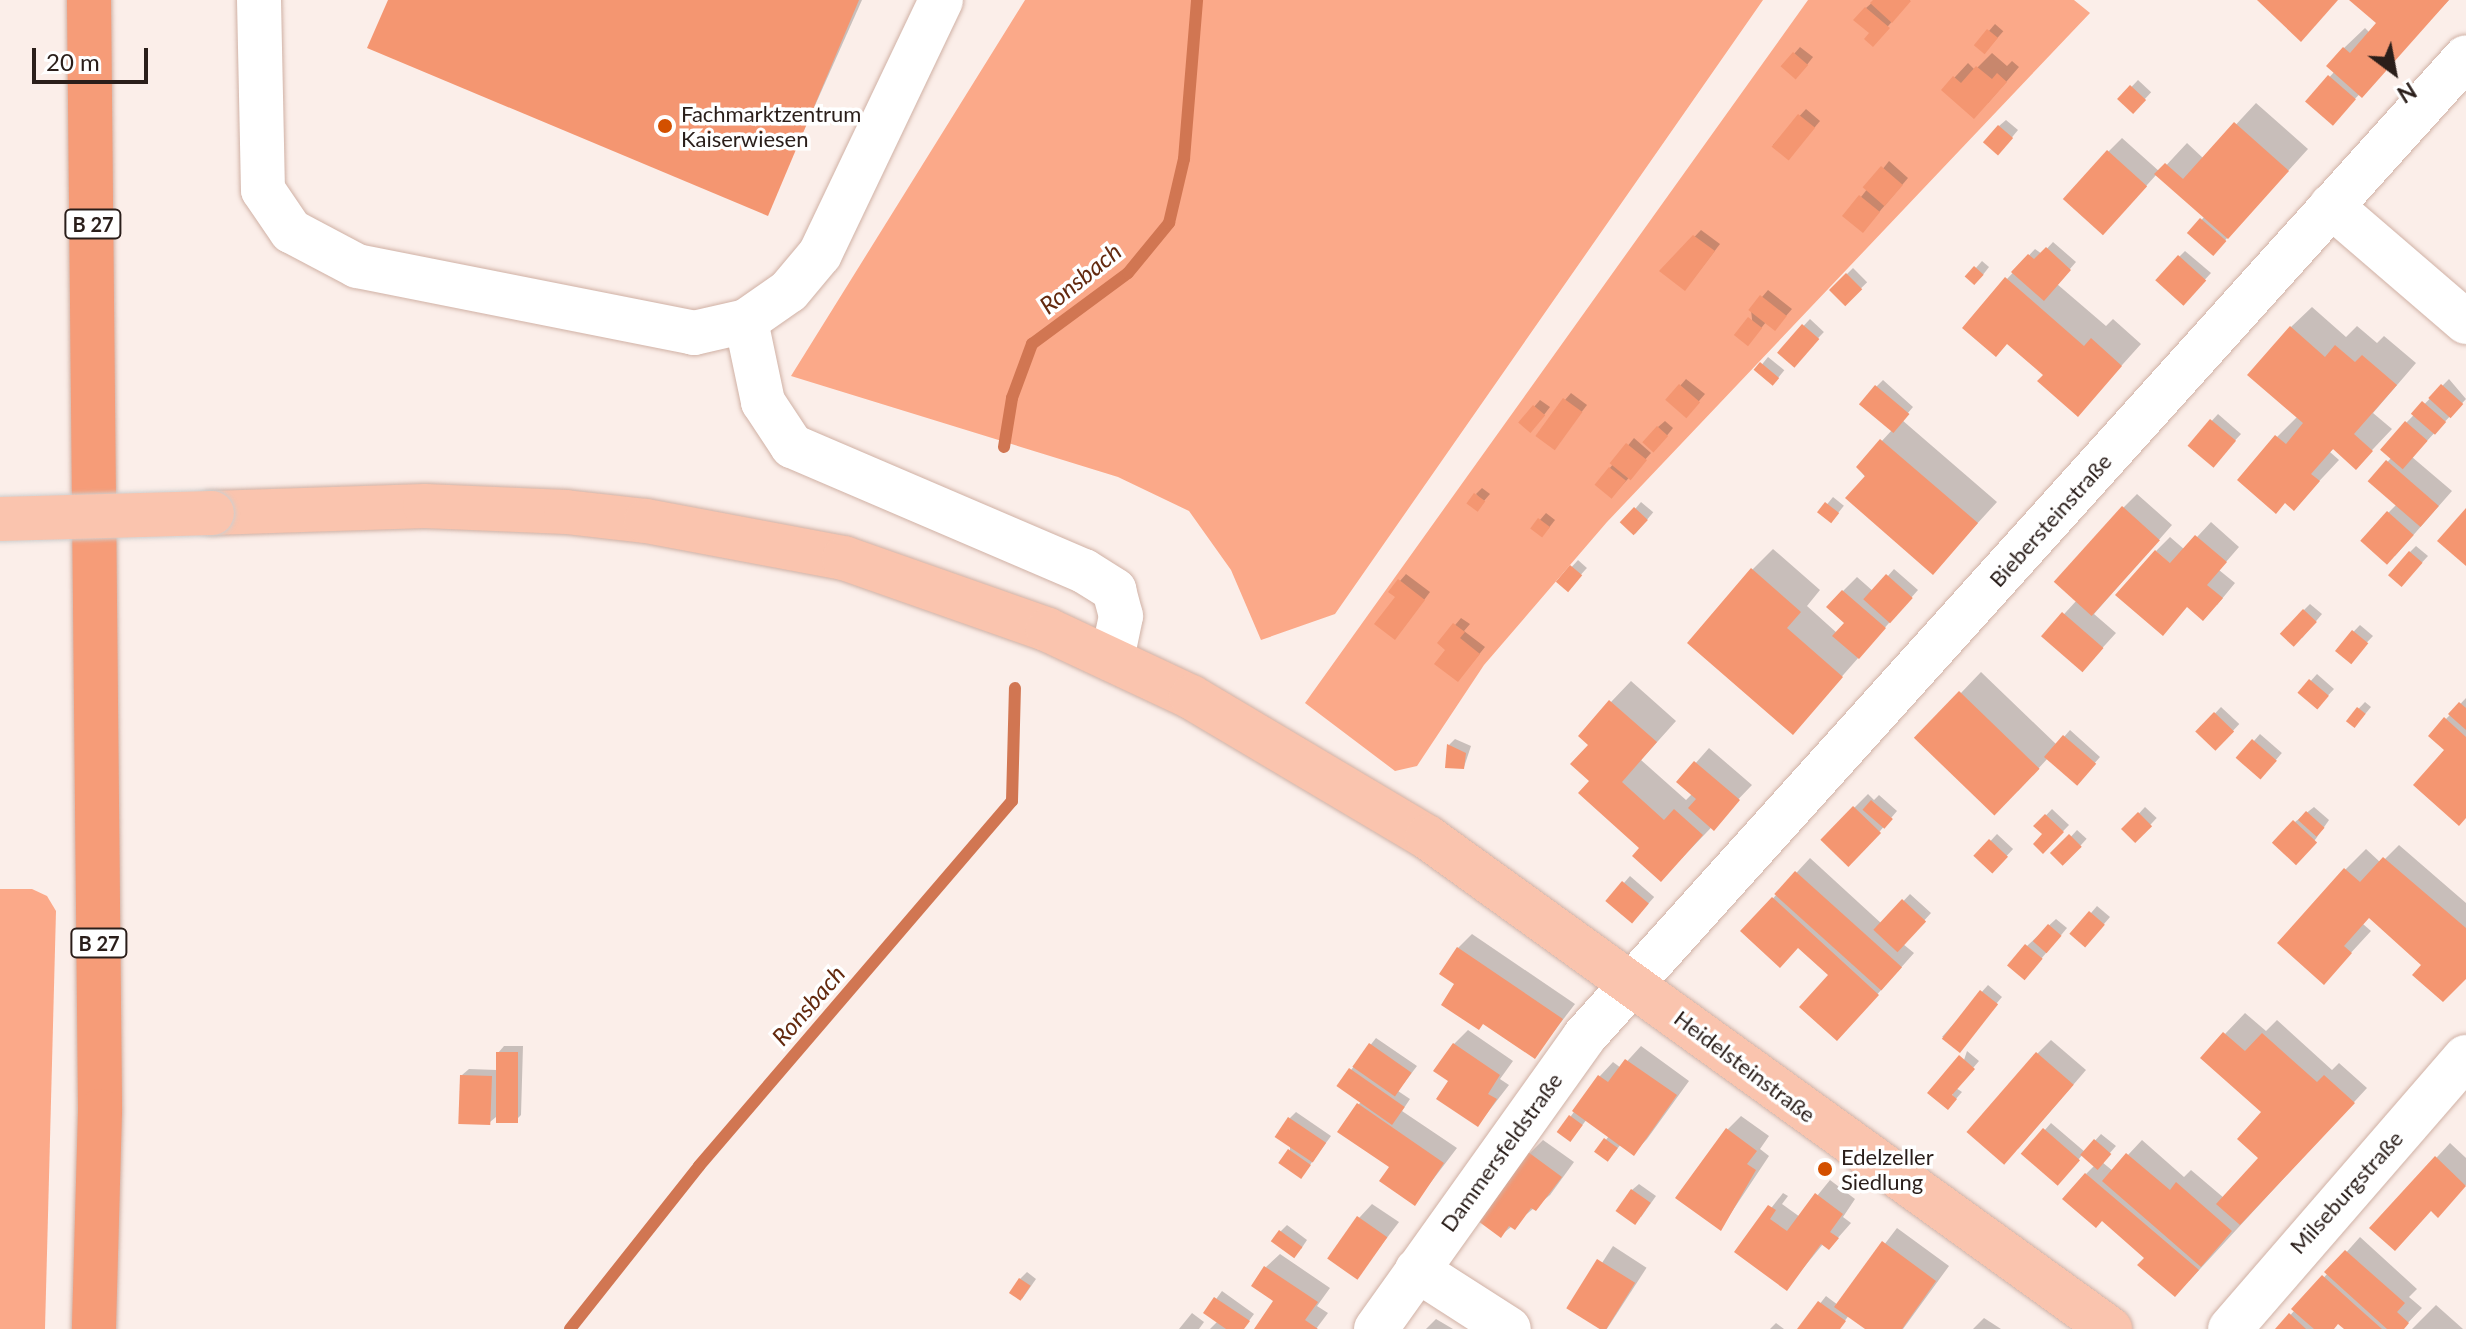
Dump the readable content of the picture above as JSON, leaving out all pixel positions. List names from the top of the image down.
{
  "streets": {
    "highway": ["B 27"],
    "main road": ["Heidelsteinstraße"],
    "street": ["Biebersteinstraße", "Dammersfeldstraße", "Milseburgstraße"]
  },
  "crossings": [
    ["Biebersteinstraße", "Heidelsteinstraße"],
    ["Biebersteinstraße", "Dammersfeldstraße"],
    ["Heidelsteinstraße", "Dammersfeldstraße"]
  ],
  "water": ["Ronsbach"],
  "places": ["Fachmarktzentrum Kaiserwiesen", "Edelzeller Siedlung"],
  "scale_bar": "20 m",
  "north": "bottom right"
}
